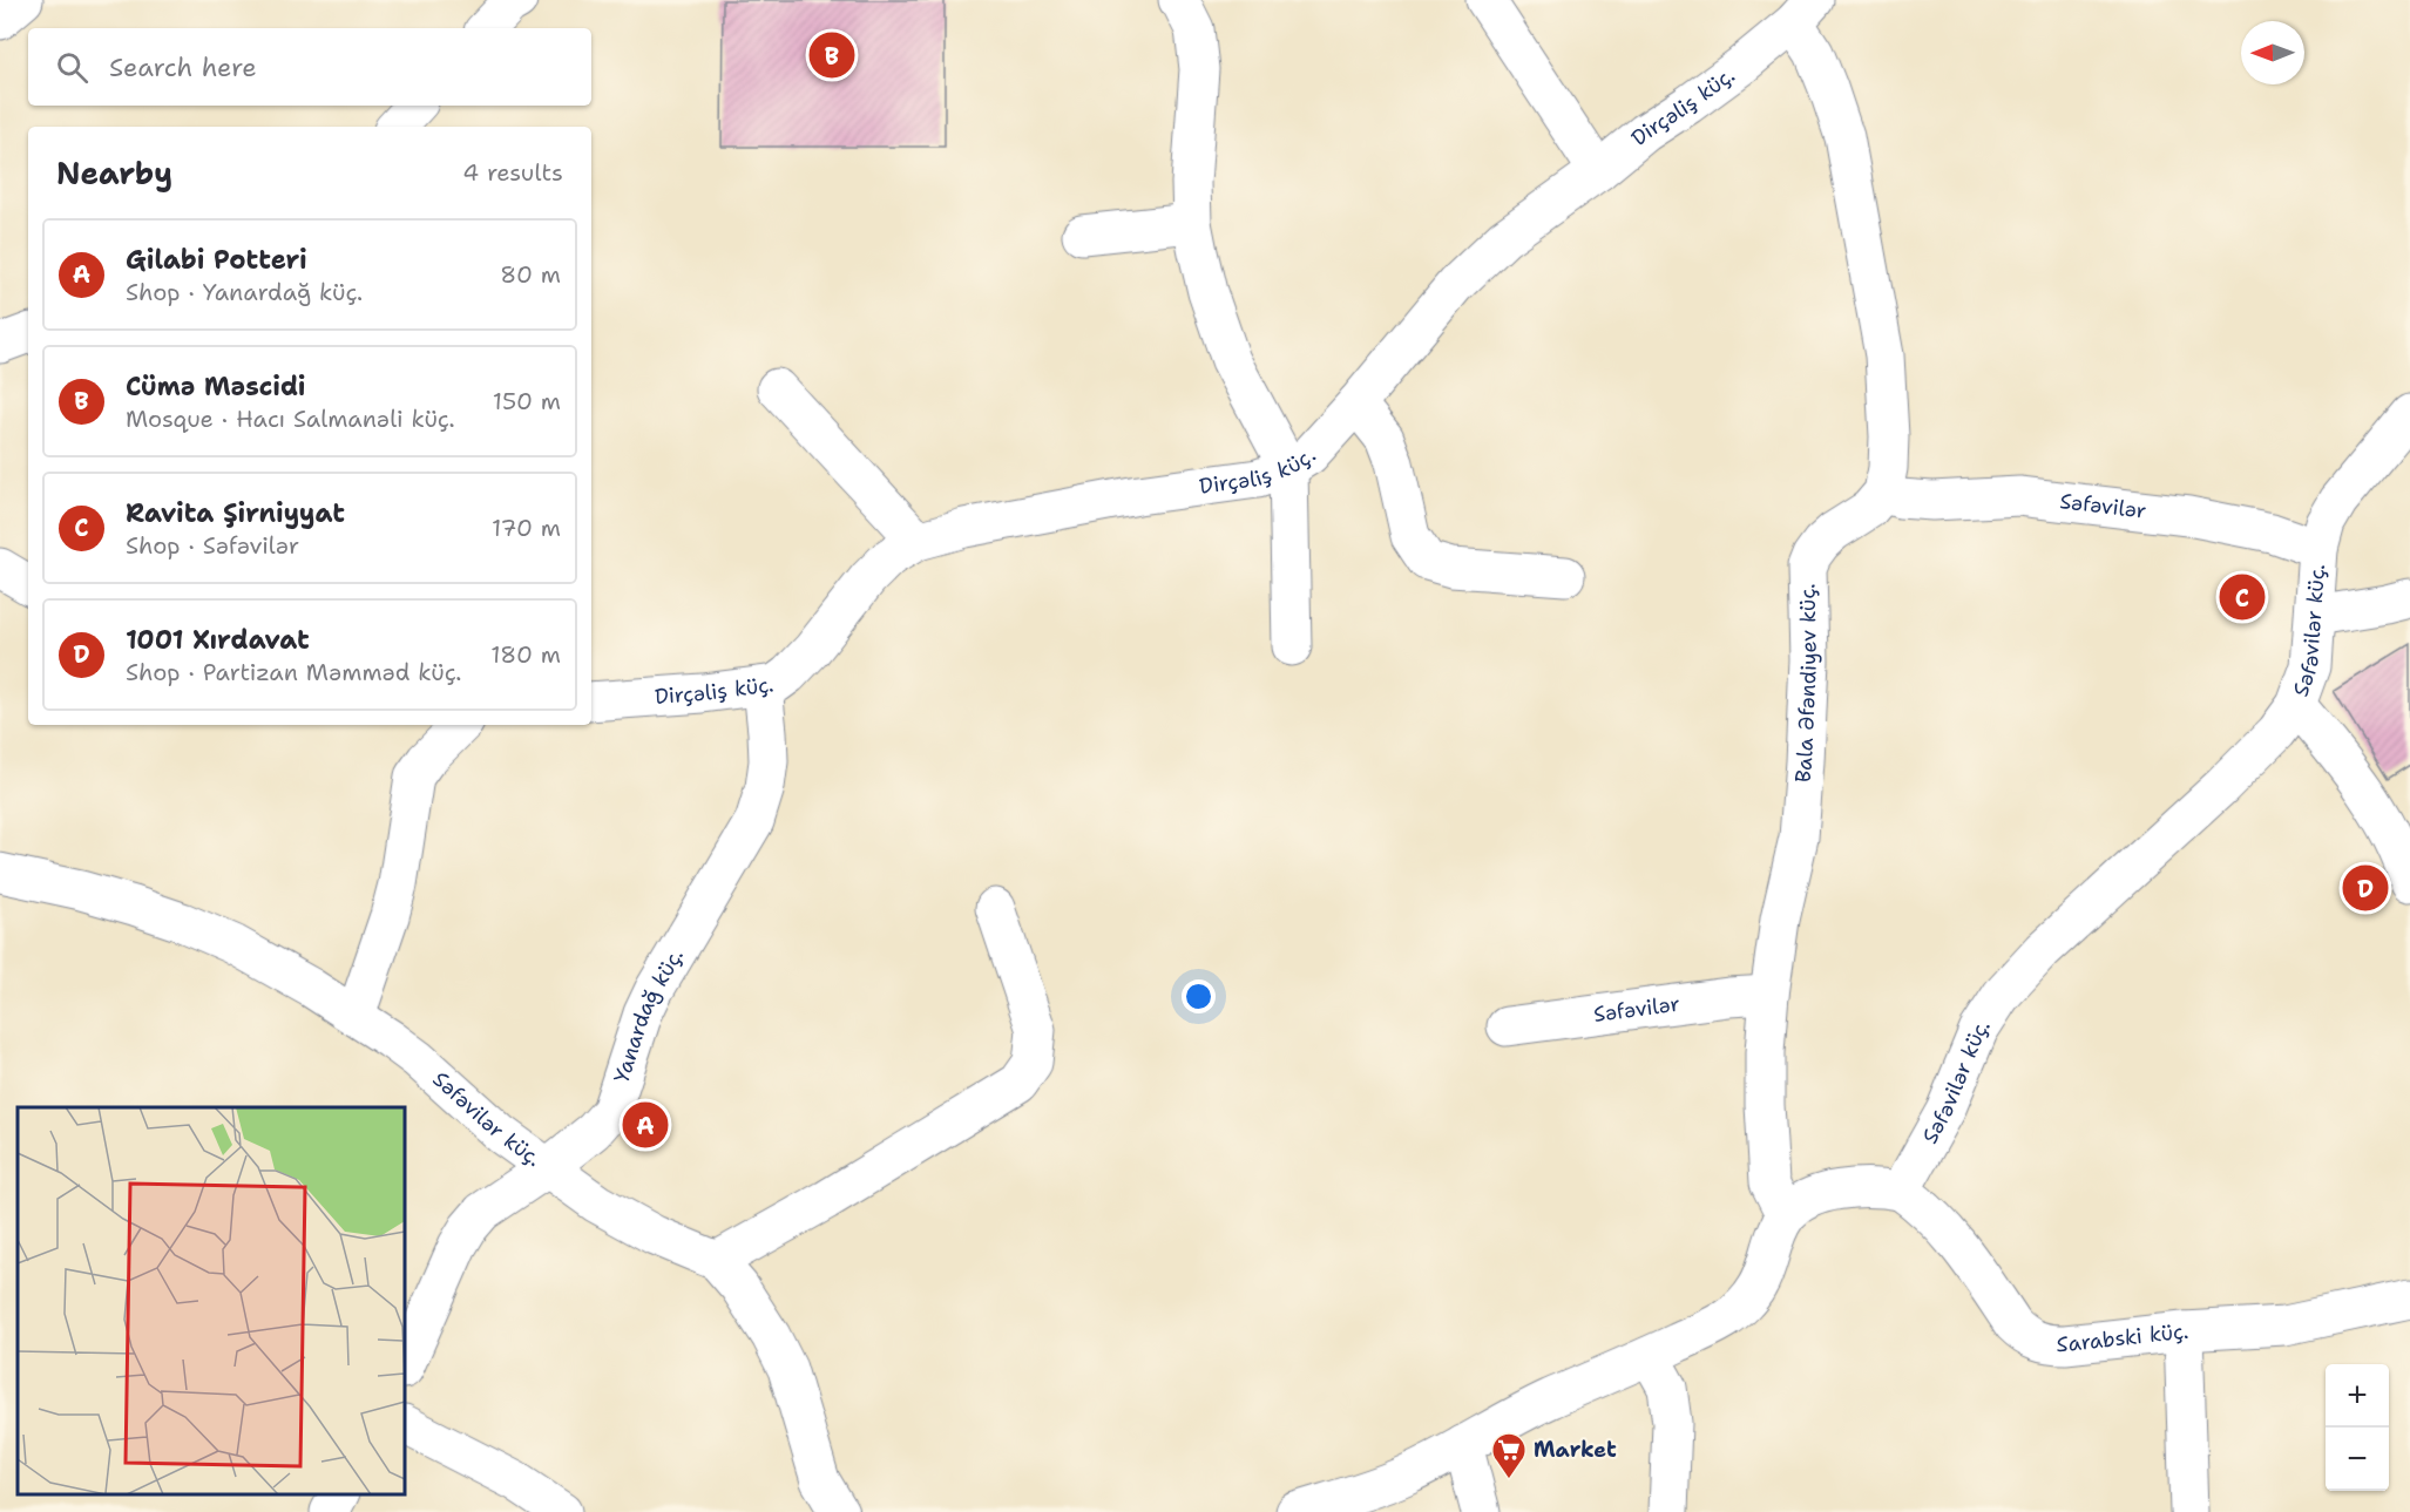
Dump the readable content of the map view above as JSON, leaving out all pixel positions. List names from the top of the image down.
{
  "streets": {
    "street": [
      "Dirçəliş küç.",
      "Səfəvilər",
      "Səfəvilər küç.",
      "Bala Əfəndiyev küç.",
      "Yanardağ küç.",
      "Sarabski küç."
    ]
  },
  "crossings": [
    ["Dirçəliş küç.", "Yanardağ küç."],
    ["Səfəvilər", "Səfəvilər küç."],
    ["Səfəvilər", "Bala Əfəndiyev küç."],
    ["Səfəvilər küç.", "Yanardağ küç."],
    ["Səfəvilər küç.", "Sarabski küç."]
  ],
  "places": {
    "supermarket": ["Market"]
  },
  "north": "left",
  "page": {
    "search": "Search here",
    "pins": [
      "B",
      "C",
      "D",
      "A"
    ],
    "heading": ["Nearby", "4 results"],
    "list": [
      {
        "mark": "A",
        "name": "Gilabi Potteri",
        "note": "Shop · Yanardağ küç.",
        "value": "80 m"
      },
      {
        "mark": "B",
        "name": "Cümə Məscidi",
        "note": "Mosque · Hacı Salmanəli küç.",
        "value": "150 m"
      },
      {
        "mark": "C",
        "name": "Ravita Şirniyyat",
        "note": "Shop · Səfəvilər",
        "value": "170 m"
      },
      {
        "mark": "D",
        "name": "1001 Xırdavat",
        "note": "Shop · Partizan Məmməd küç.",
        "value": "180 m"
      }
    ],
    "map_buttons": ["+", "−"]
  }
}
